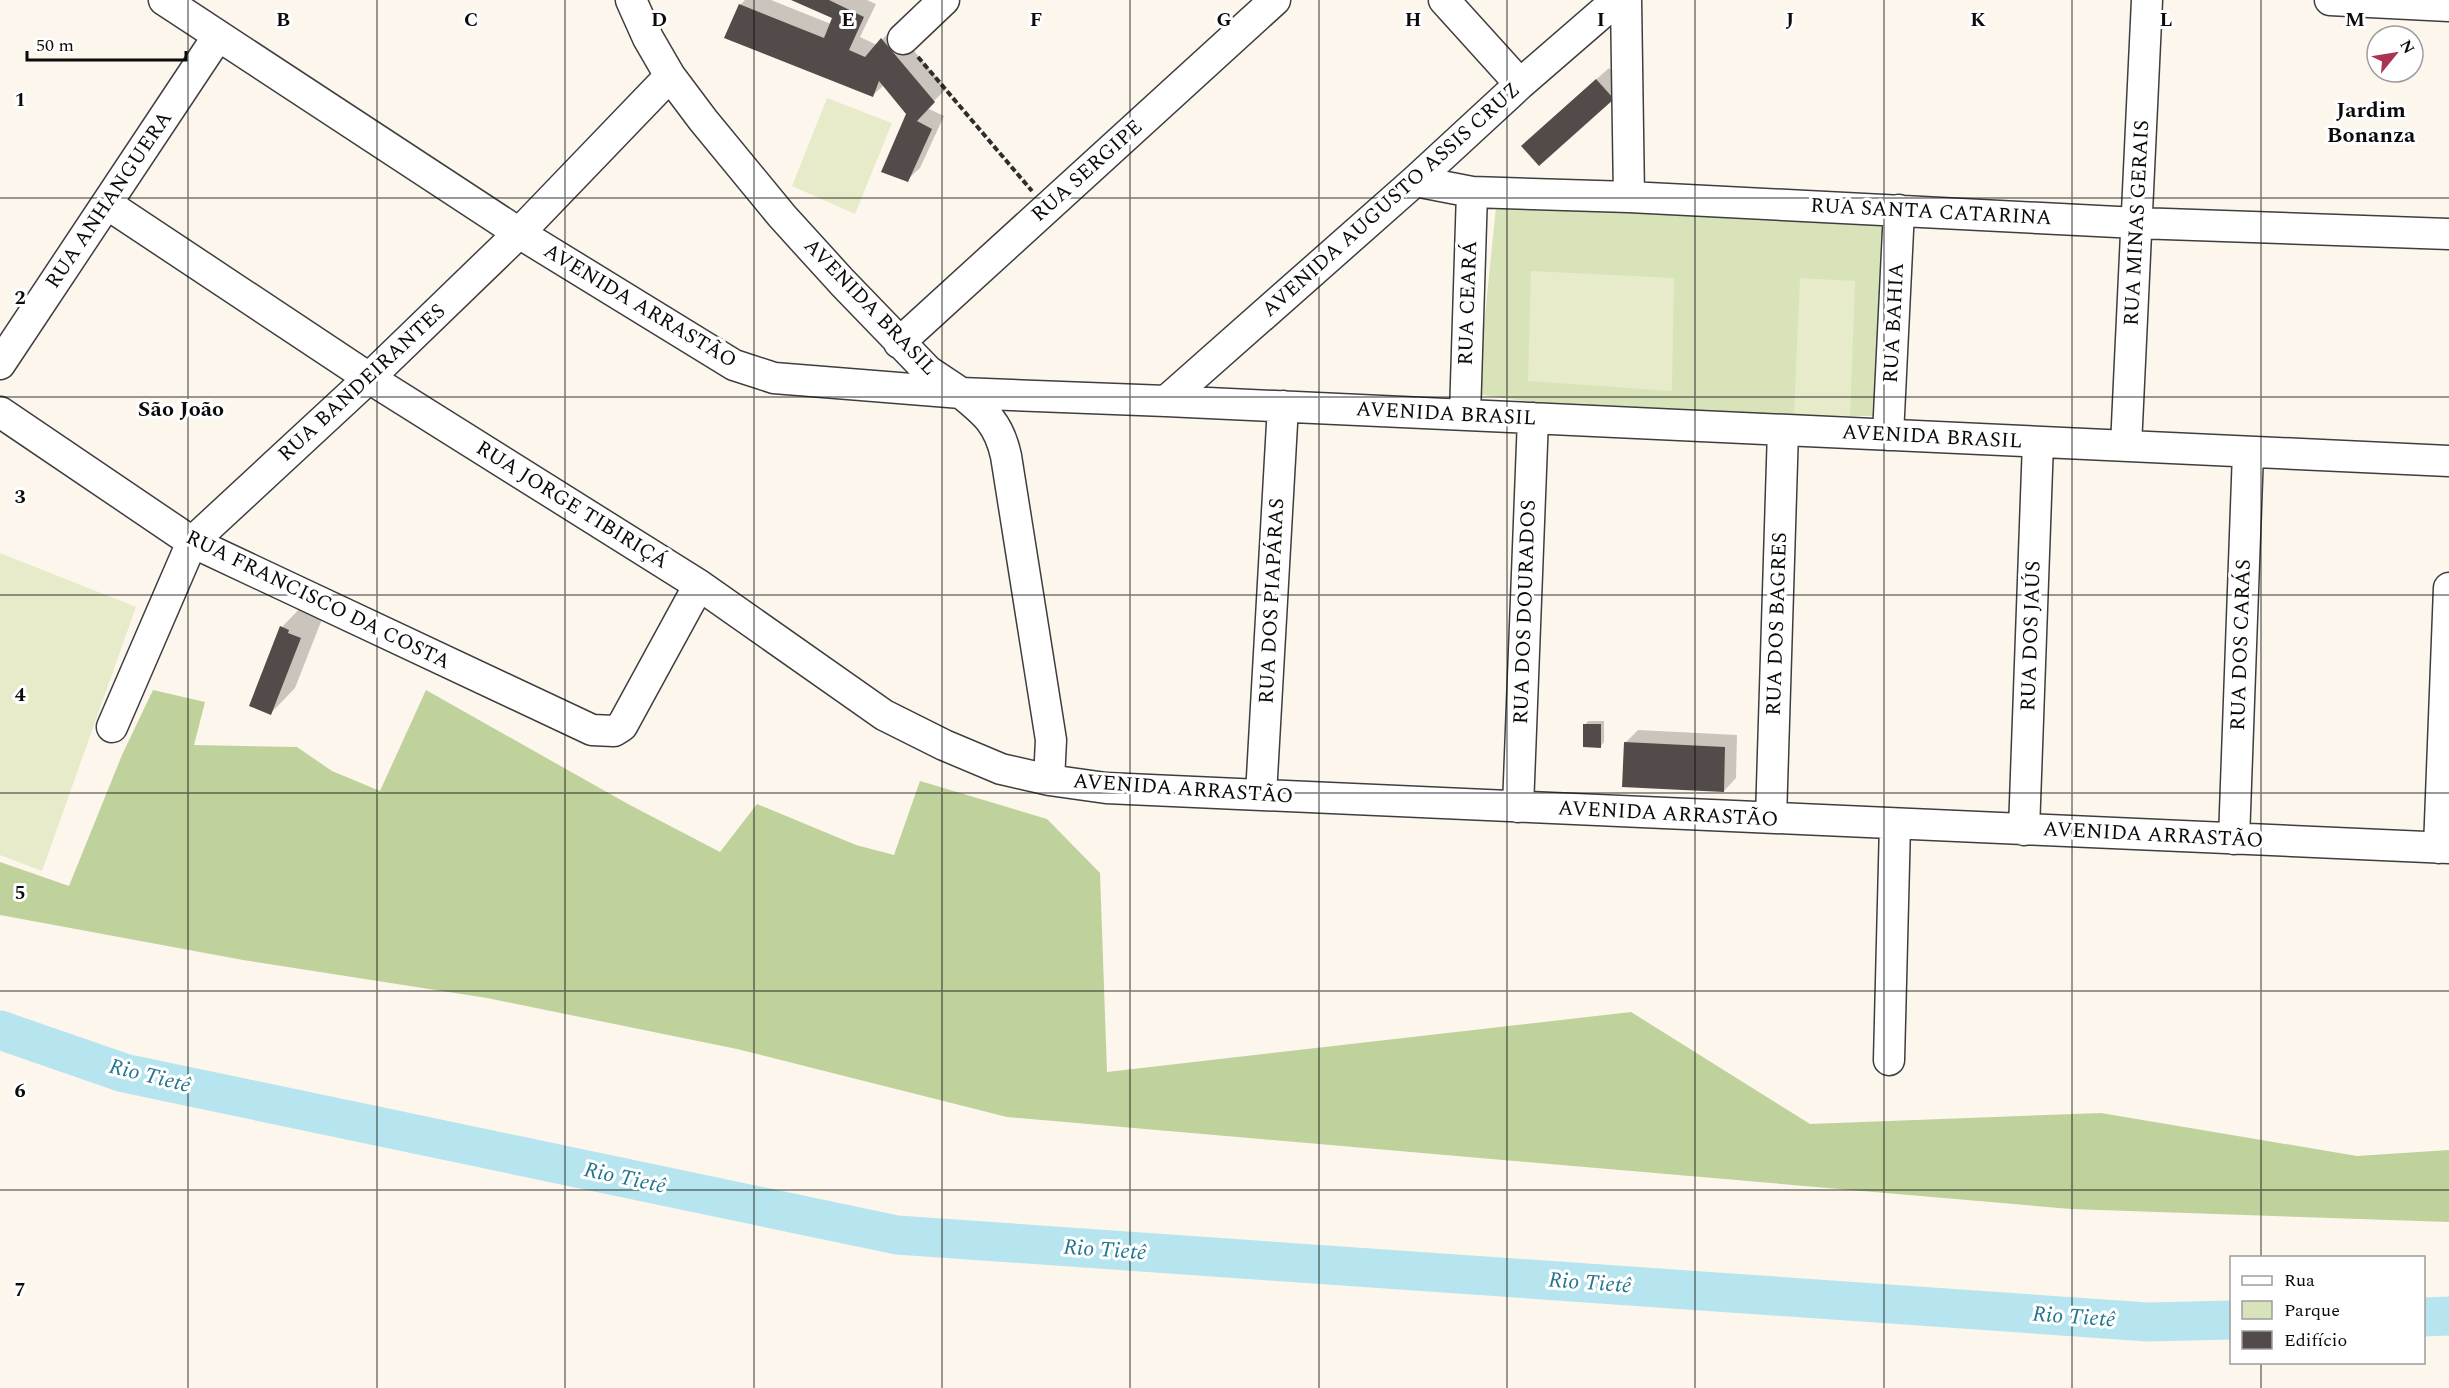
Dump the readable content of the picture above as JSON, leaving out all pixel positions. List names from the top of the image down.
{
  "streets": {
    "street": [
      "RUA SERGIPE",
      "RUA ANHANGUERA",
      "AVENIDA AUGUSTO ASSIS CRUZ",
      "RUA SANTA CATARINA",
      "RUA MINAS GERAIS",
      "RUA CEARÁ",
      "AVENIDA ARRASTÃO",
      "AVENIDA BRASIL",
      "RUA BAHIA",
      "RUA BANDEIRANTES",
      "RUA JORGE TIBIRIÇÁ",
      "RUA FRANCISCO DA COSTA",
      "RUA DOS PIAPÁRAS",
      "RUA DOS DOURADOS",
      "RUA DOS BAGRES",
      "RUA DOS JAÚS",
      "RUA DOS CARÁS"
    ]
  },
  "crossings": [
    ["RUA SERGIPE", "AVENIDA BRASIL"],
    ["RUA ANHANGUERA", "AVENIDA ARRASTÃO"],
    ["RUA ANHANGUERA", "RUA JORGE TIBIRIÇÁ"],
    ["AVENIDA AUGUSTO ASSIS CRUZ", "RUA SANTA CATARINA"],
    ["AVENIDA AUGUSTO ASSIS CRUZ", "AVENIDA BRASIL"],
    ["RUA SANTA CATARINA", "RUA MINAS GERAIS"],
    ["RUA SANTA CATARINA", "RUA CEARÁ"],
    ["RUA SANTA CATARINA", "RUA BAHIA"],
    ["RUA MINAS GERAIS", "AVENIDA BRASIL"],
    ["RUA CEARÁ", "AVENIDA BRASIL"],
    ["AVENIDA ARRASTÃO", "AVENIDA BRASIL"],
    ["AVENIDA ARRASTÃO", "RUA BANDEIRANTES"],
    ["AVENIDA ARRASTÃO", "RUA JORGE TIBIRIÇÁ"],
    ["AVENIDA ARRASTÃO", "RUA DOS PIAPÁRAS"],
    ["AVENIDA ARRASTÃO", "RUA DOS DOURADOS"],
    ["AVENIDA ARRASTÃO", "RUA DOS BAGRES"],
    ["AVENIDA ARRASTÃO", "RUA DOS JAÚS"],
    ["AVENIDA ARRASTÃO", "RUA DOS CARÁS"],
    ["AVENIDA BRASIL", "RUA BAHIA"],
    ["AVENIDA BRASIL", "RUA BANDEIRANTES"],
    ["AVENIDA BRASIL", "RUA DOS PIAPÁRAS"],
    ["AVENIDA BRASIL", "RUA DOS DOURADOS"],
    ["AVENIDA BRASIL", "RUA DOS BAGRES"],
    ["AVENIDA BRASIL", "RUA DOS JAÚS"],
    ["AVENIDA BRASIL", "RUA DOS CARÁS"],
    ["RUA BANDEIRANTES", "RUA JORGE TIBIRIÇÁ"],
    ["RUA BANDEIRANTES", "RUA FRANCISCO DA COSTA"],
    ["RUA JORGE TIBIRIÇÁ", "RUA FRANCISCO DA COSTA"]
  ],
  "districts": ["Jardim Bonanza", "São João"],
  "water": ["Rio Tietê"],
  "legend": ["Rua", "Parque", "Edifício"],
  "scale_bar": "50 m",
  "north": "top right",
  "grid": {
    "columns": [
      "B",
      "C",
      "D",
      "E",
      "F",
      "G",
      "H",
      "I",
      "J",
      "K",
      "L",
      "M"
    ],
    "rows": [
      "1",
      "2",
      "3",
      "4",
      "5",
      "6",
      "7"
    ]
  }
}
